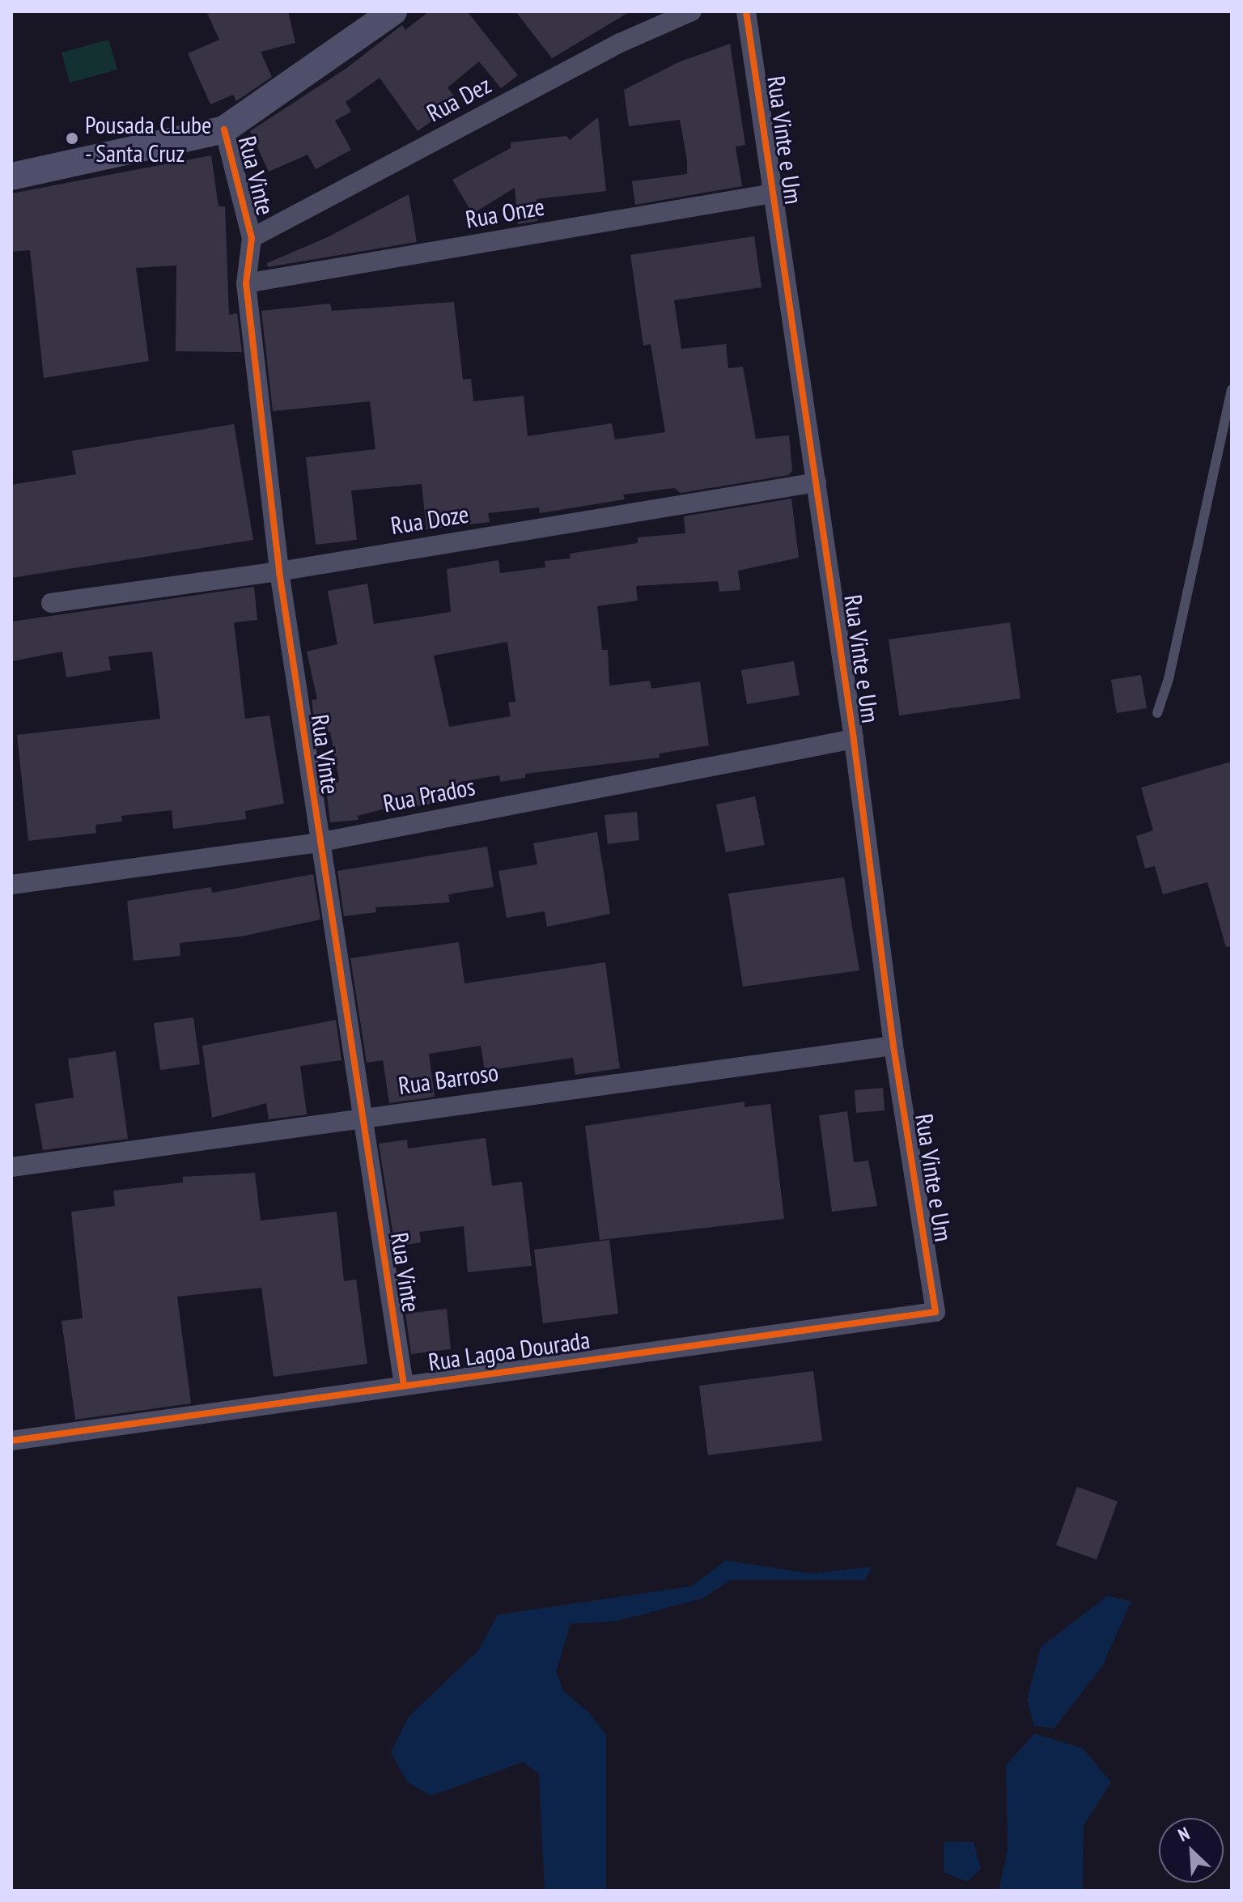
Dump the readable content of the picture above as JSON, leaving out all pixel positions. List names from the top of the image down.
{
  "streets": {
    "street": [
      "Rua Dez",
      "Rua Vinte e Um",
      "Rua Vinte",
      "Rua Onze",
      "Rua Doze",
      "Rua Prados",
      "Rua Barroso",
      "Rua Lagoa Dourada"
    ]
  },
  "crossings": [
    ["Rua Dez", "Rua Vinte"],
    ["Rua Vinte e Um", "Rua Onze"],
    ["Rua Vinte e Um", "Rua Doze"],
    ["Rua Vinte e Um", "Rua Prados"],
    ["Rua Vinte e Um", "Rua Barroso"],
    ["Rua Vinte e Um", "Rua Lagoa Dourada"],
    ["Rua Vinte", "Rua Onze"],
    ["Rua Vinte", "Rua Doze"],
    ["Rua Vinte", "Rua Prados"],
    ["Rua Vinte", "Rua Barroso"],
    ["Rua Vinte", "Rua Lagoa Dourada"]
  ],
  "places": ["Pousada CLube - Santa Cruz"],
  "north": "top left"
}
